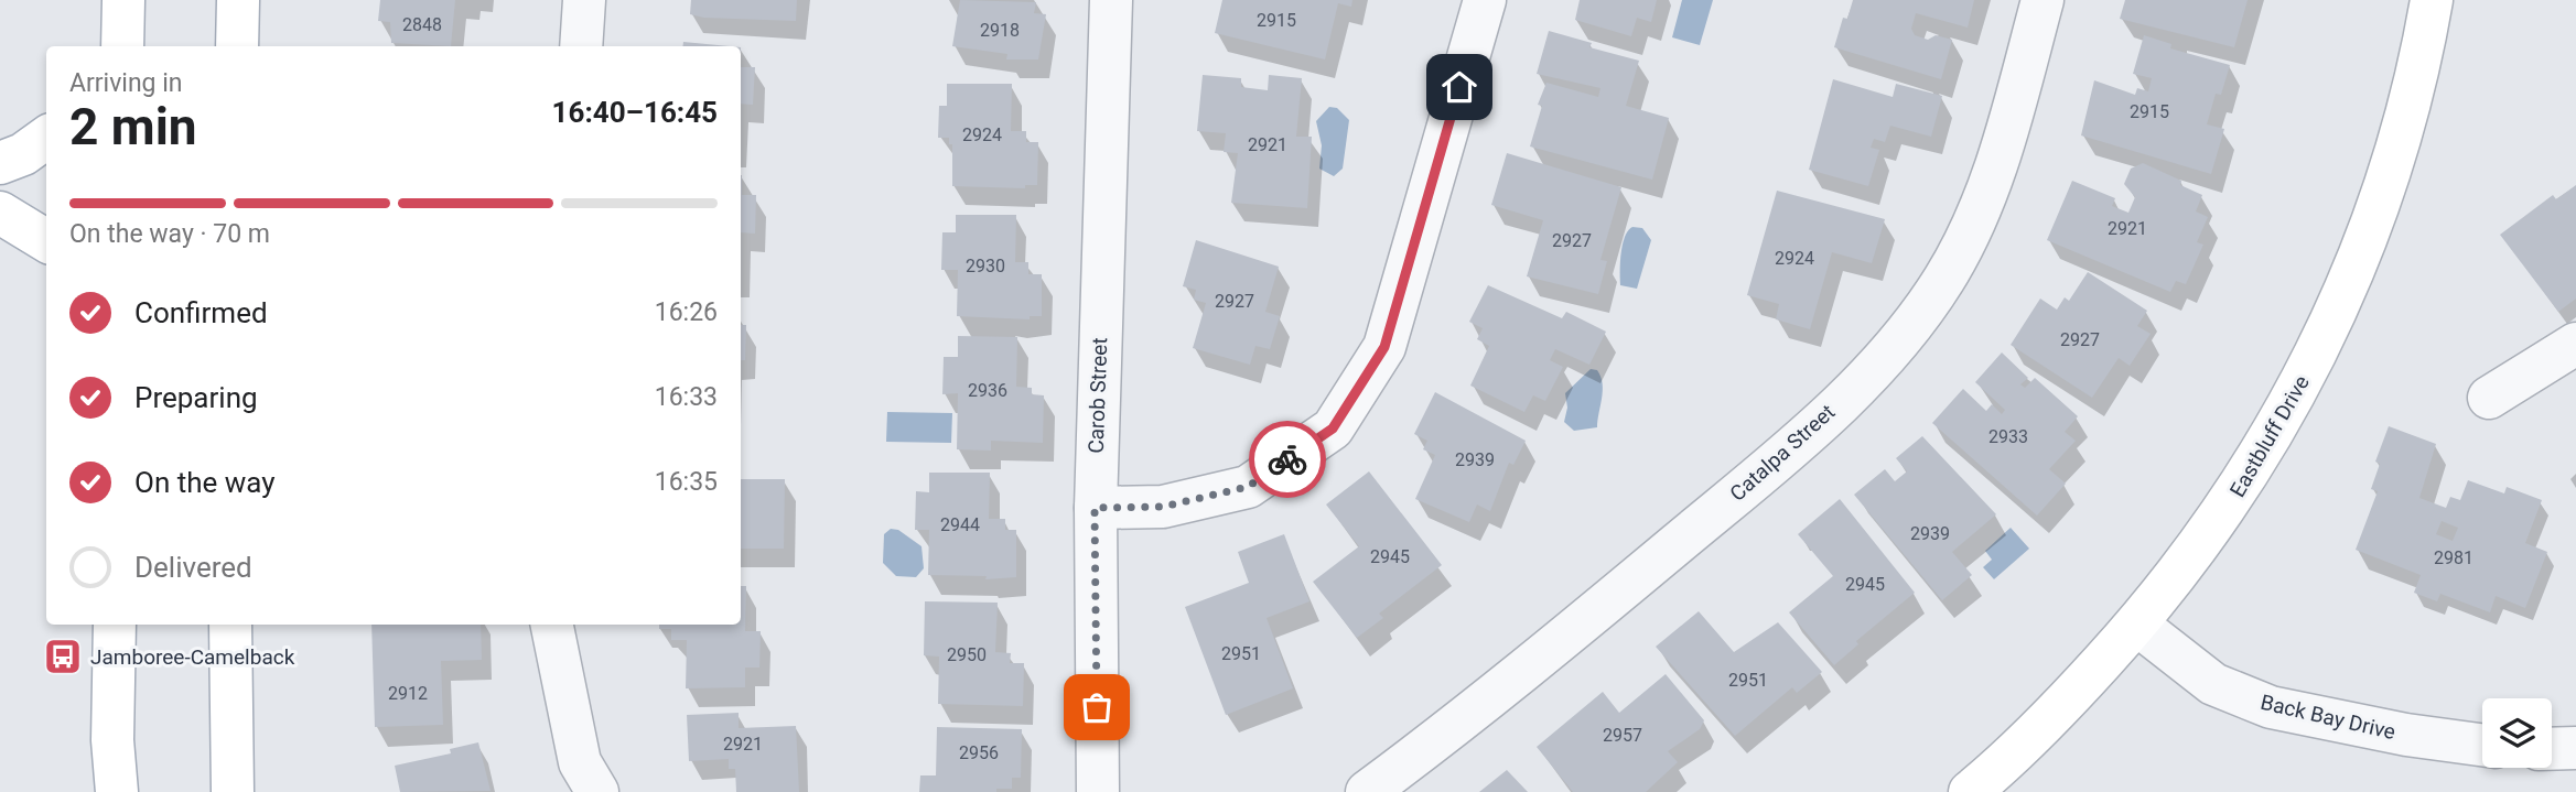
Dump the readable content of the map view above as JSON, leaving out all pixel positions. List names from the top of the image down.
{
  "streets": {
    "main road": ["Eastbluff Drive"],
    "street": ["Carob Street", "Catalpa Street", "Back Bay Drive"]
  },
  "crossings": [
    ["Eastbluff Drive", "Back Bay Drive"]
  ],
  "places": {
    "bus stop": ["Jamboree-Camelback"]
  },
  "house_numbers": [
    "2915",
    "2848",
    "2918",
    "2915",
    "2924",
    "2921",
    "2921",
    "2927",
    "2924",
    "2930",
    "2927",
    "2927",
    "2936",
    "2933",
    "2939",
    "2944",
    "2939",
    "2945",
    "2981",
    "2945",
    "2951",
    "2950",
    "2951",
    "2912",
    "2957",
    "2921",
    "2956"
  ],
  "page": {
    "heading": ["2 min", "Arriving in", "16:40–16:45"],
    "bar": "On the way · 70 m",
    "list": [
      ["Confirmed", "16:26"],
      ["Preparing", "16:33"],
      ["On the way", "16:35"],
      "Delivered"
    ]
  }
}
